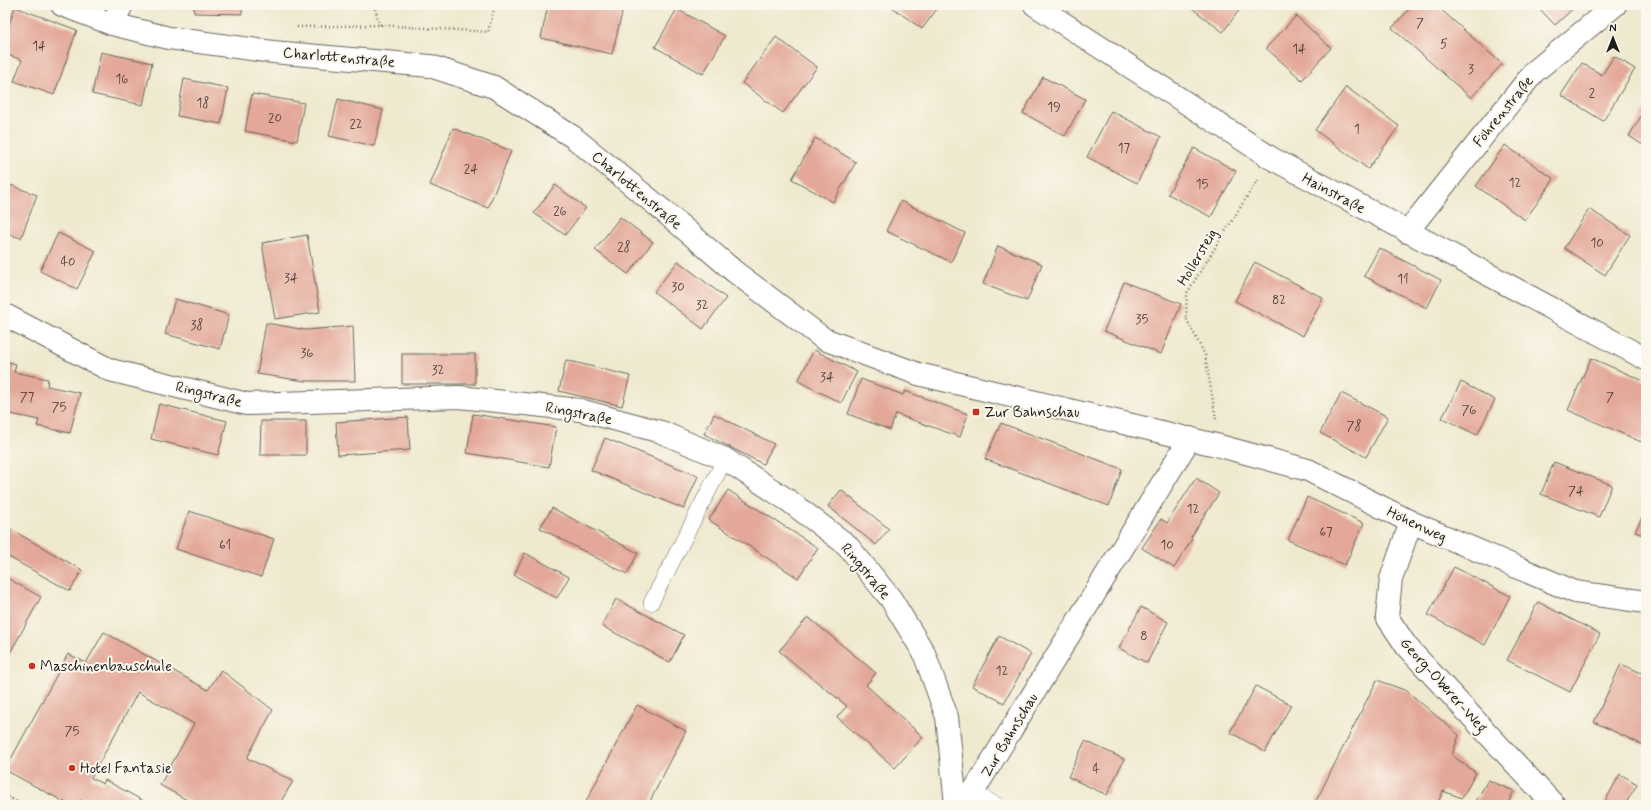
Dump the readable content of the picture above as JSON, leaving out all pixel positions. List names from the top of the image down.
{
  "streets": {
    "street": [
      "Charlottenstraße",
      "Föhrenstraße",
      "Hainstraße",
      "Ringstraße",
      "Höhenweg",
      "Georg-Oberer-Weg",
      "Zur Bahnschau"
    ],
    "path": ["Hollersteig"]
  },
  "crossings": [
    ["Charlottenstraße", "Höhenweg"],
    ["Charlottenstraße", "Zur Bahnschau"],
    ["Föhrenstraße", "Hainstraße"],
    ["Hainstraße", "Hollersteig"],
    ["Hollersteig", "Höhenweg"],
    ["Höhenweg", "Georg-Oberer-Weg"],
    ["Höhenweg", "Zur Bahnschau"]
  ],
  "places": {
    "transit": ["Zur Bahnschau"],
    "other": ["Maschinenbauschule", "Hotel Fantasie"]
  },
  "house_numbers": [
    "7",
    "5",
    "14",
    "14",
    "3",
    "16",
    "2",
    "18",
    "19",
    "20",
    "22",
    "1",
    "17",
    "24",
    "12",
    "15",
    "26",
    "10",
    "28",
    "40",
    "34",
    "11",
    "30",
    "82",
    "32",
    "35",
    "38",
    "36",
    "32",
    "34",
    "77",
    "7",
    "75",
    "76",
    "78",
    "74",
    "12",
    "67",
    "61",
    "10",
    "8",
    "12",
    "75",
    "4"
  ],
  "north": "top"
}
